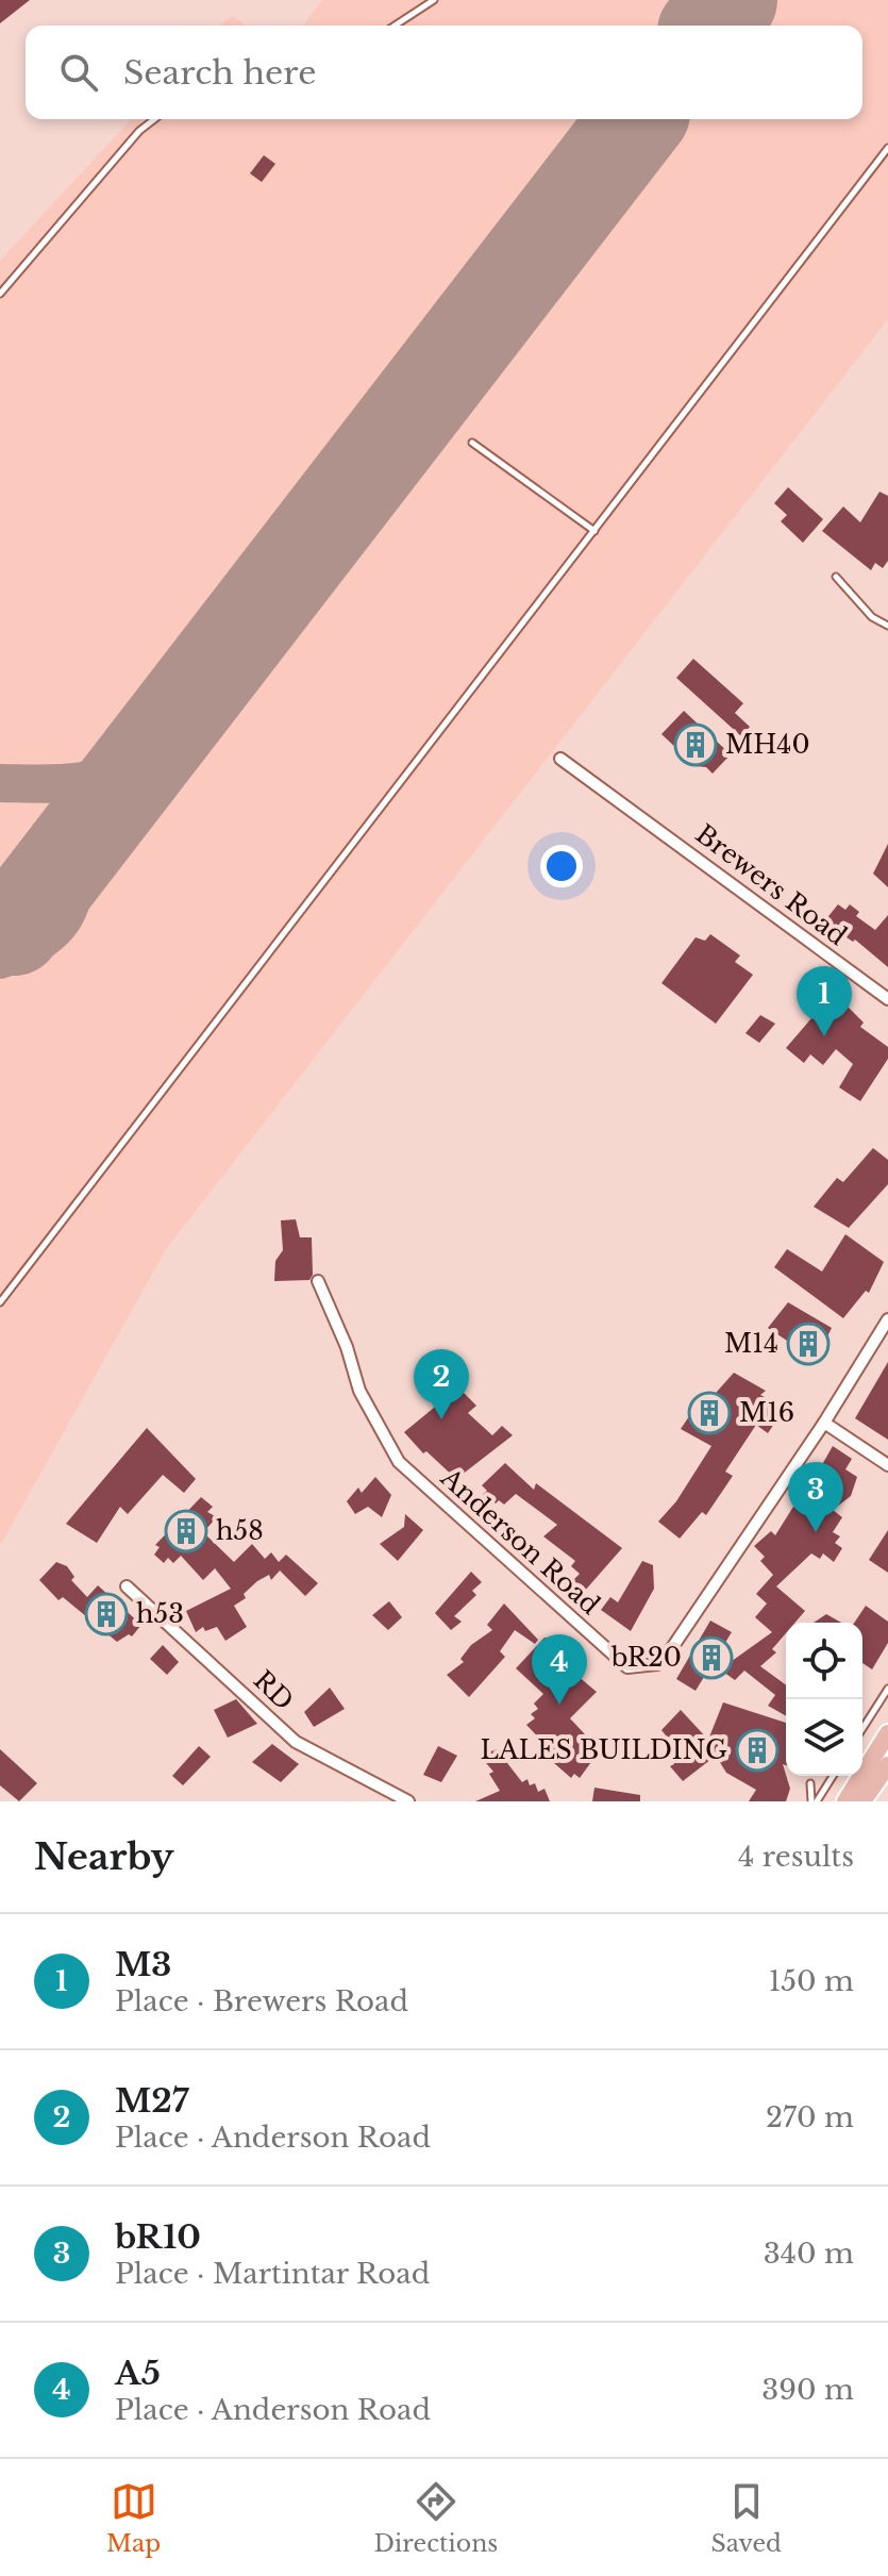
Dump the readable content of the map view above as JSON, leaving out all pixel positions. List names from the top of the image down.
{
  "streets": {
    "street": ["Brewers Road", "Anderson Road", "RD"]
  },
  "places": {
    "building": [
      "MH40",
      "M14",
      "M16",
      "h58",
      "h53",
      "bR20",
      "LALES BUILDING"
    ]
  },
  "page": {
    "search": "Search here",
    "pins": [
      "1",
      "2",
      "3",
      "4"
    ],
    "heading": ["Nearby", "4 results"],
    "list": [
      {
        "mark": "1",
        "name": "M3",
        "note": "Place · Brewers Road",
        "value": "150 m"
      },
      {
        "mark": "2",
        "name": "M27",
        "note": "Place · Anderson Road",
        "value": "270 m"
      },
      {
        "mark": "3",
        "name": "bR10",
        "note": "Place · Martintar Road",
        "value": "340 m"
      },
      {
        "mark": "4",
        "name": "A5",
        "note": "Place · Anderson Road",
        "value": "390 m"
      }
    ],
    "nav": ["Map", "Directions", "Saved"]
  }
}
